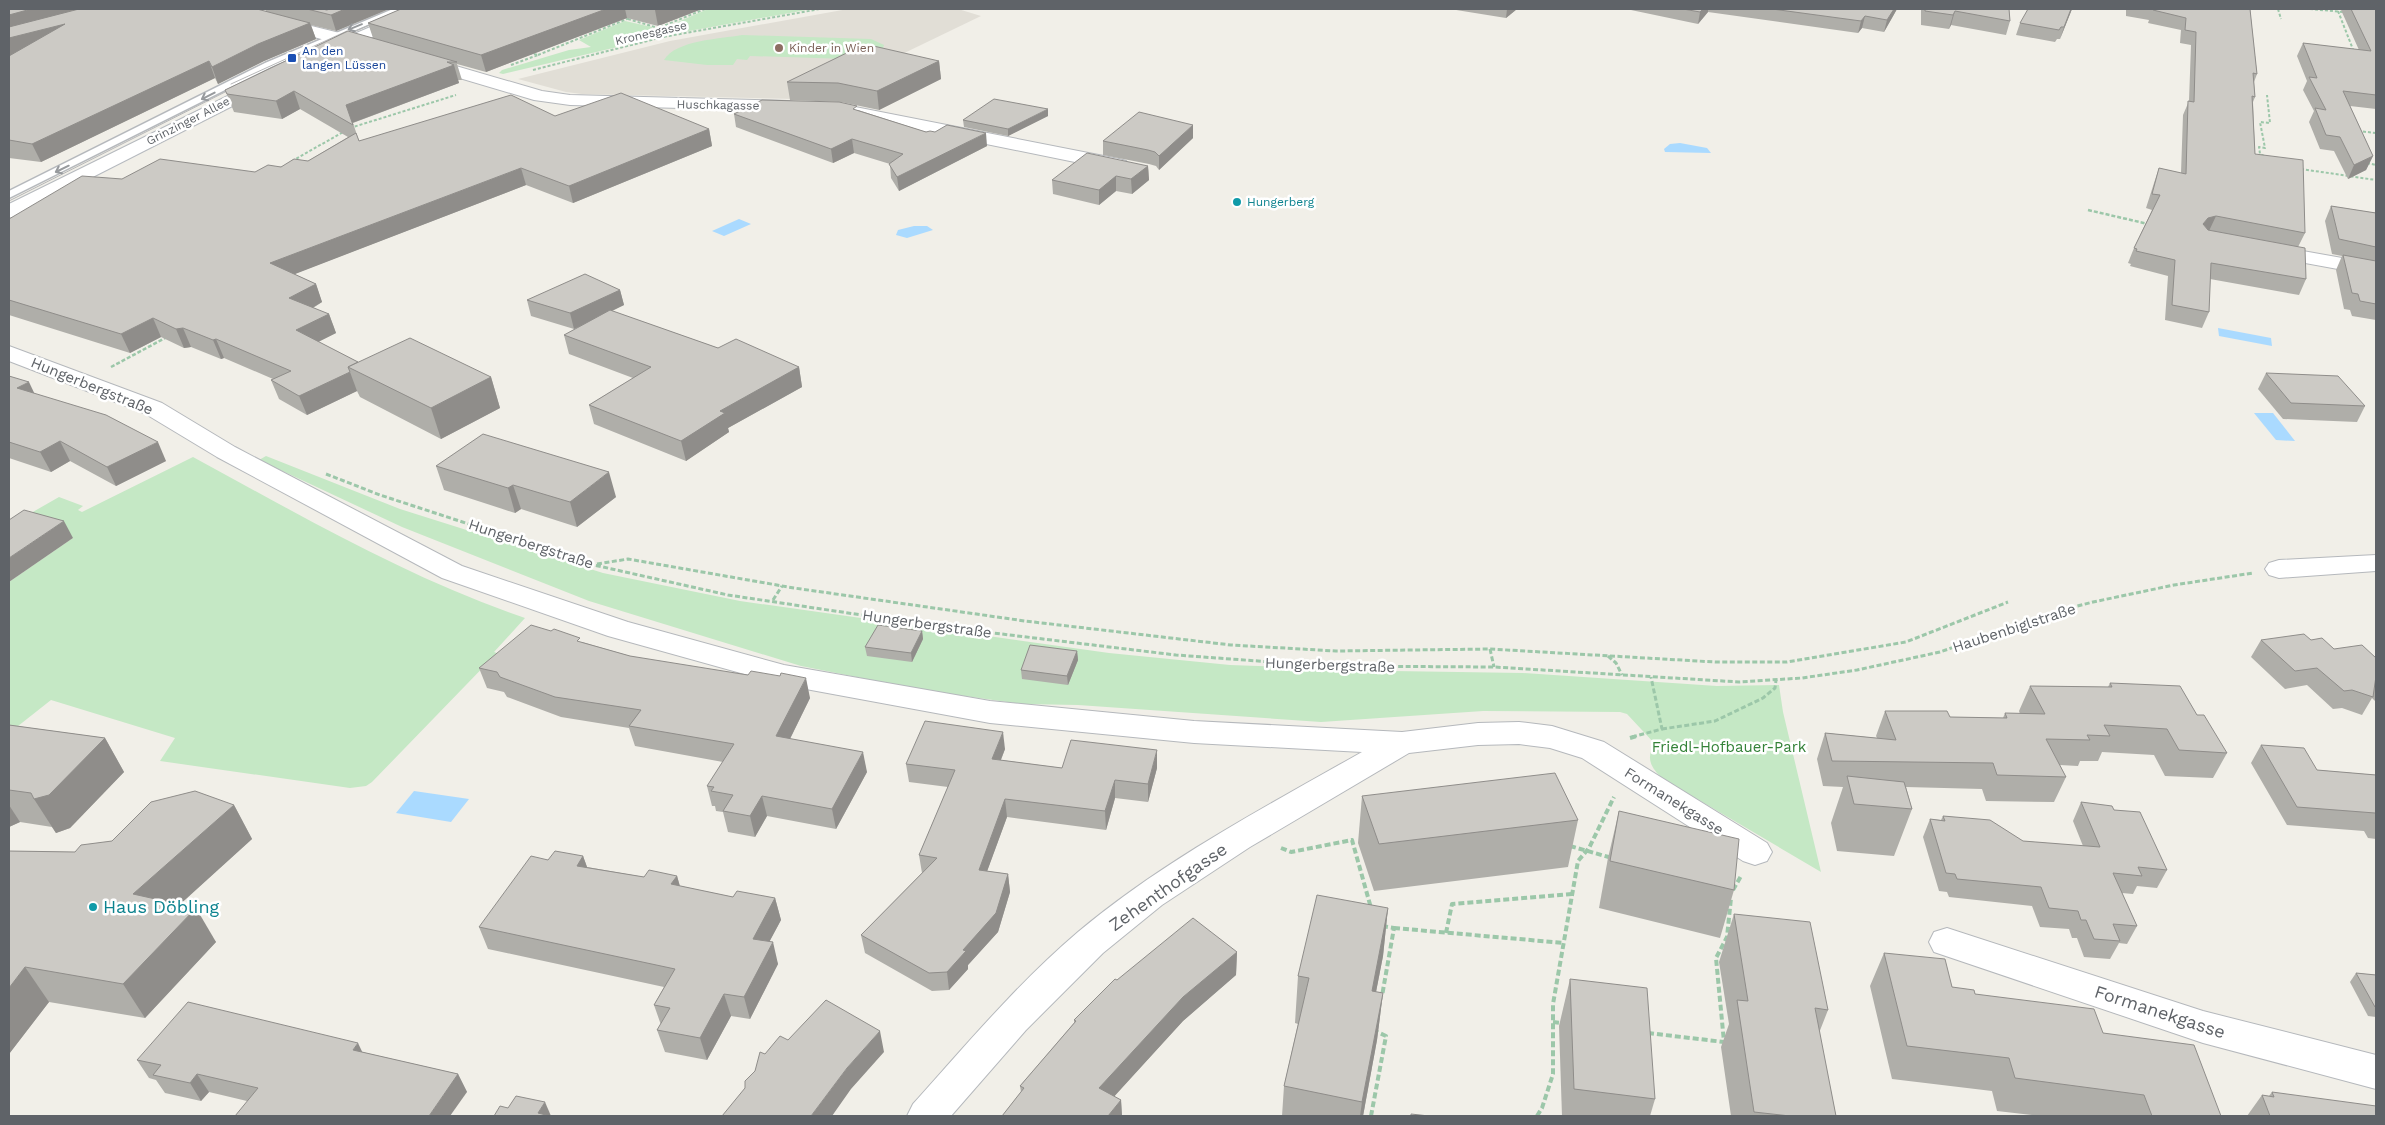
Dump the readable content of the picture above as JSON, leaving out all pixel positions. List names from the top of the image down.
{
  "streets": {
    "street": [
      "Huschkagasse",
      "Grinzinger Allee",
      "Hungerbergstraße",
      "Formanekgasse",
      "Zehenthofgasse"
    ],
    "path": ["Kronesgasse", "Haubenbiglstraße"]
  },
  "crossings": [
    ["Kronesgasse", "Huschkagasse"],
    ["Hungerbergstraße", "Haubenbiglstraße"],
    ["Hungerbergstraße", "Formanekgasse"],
    ["Hungerbergstraße", "Zehenthofgasse"]
  ],
  "parks": ["Friedl-Hofbauer-Park"],
  "places": {
    "other": ["Kinder in Wien", "Hungerberg", "Haus Döbling"],
    "transit": ["An den langen Lüssen"]
  }
}
